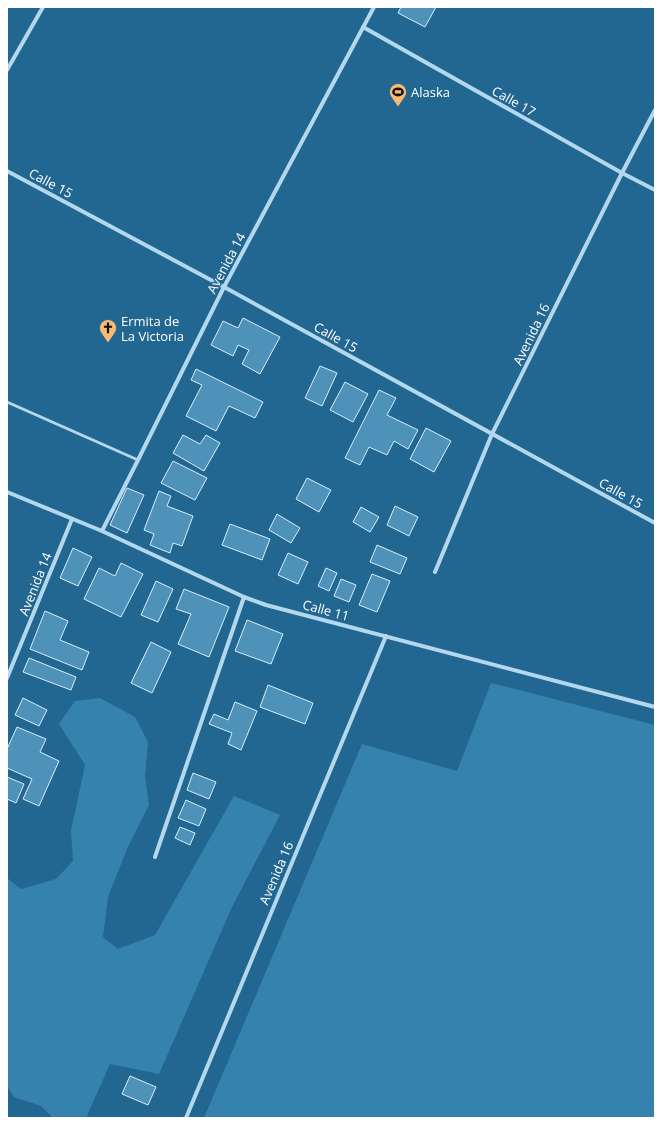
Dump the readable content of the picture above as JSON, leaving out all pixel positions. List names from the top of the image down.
{
  "streets": {
    "street": [
      "Calle 17",
      "Calle 15",
      "Avenida 14",
      "Avenida 16",
      "Calle 11"
    ]
  },
  "crossings": [
    ["Calle 17", "Avenida 14"],
    ["Calle 17", "Avenida 16"],
    ["Calle 15", "Avenida 14"],
    ["Calle 15", "Avenida 16"],
    ["Avenida 14", "Calle 11"],
    ["Avenida 16", "Calle 11"]
  ],
  "places": {
    "sports": ["Alaska"],
    "church": ["Ermita de La Victoria"]
  }
}
